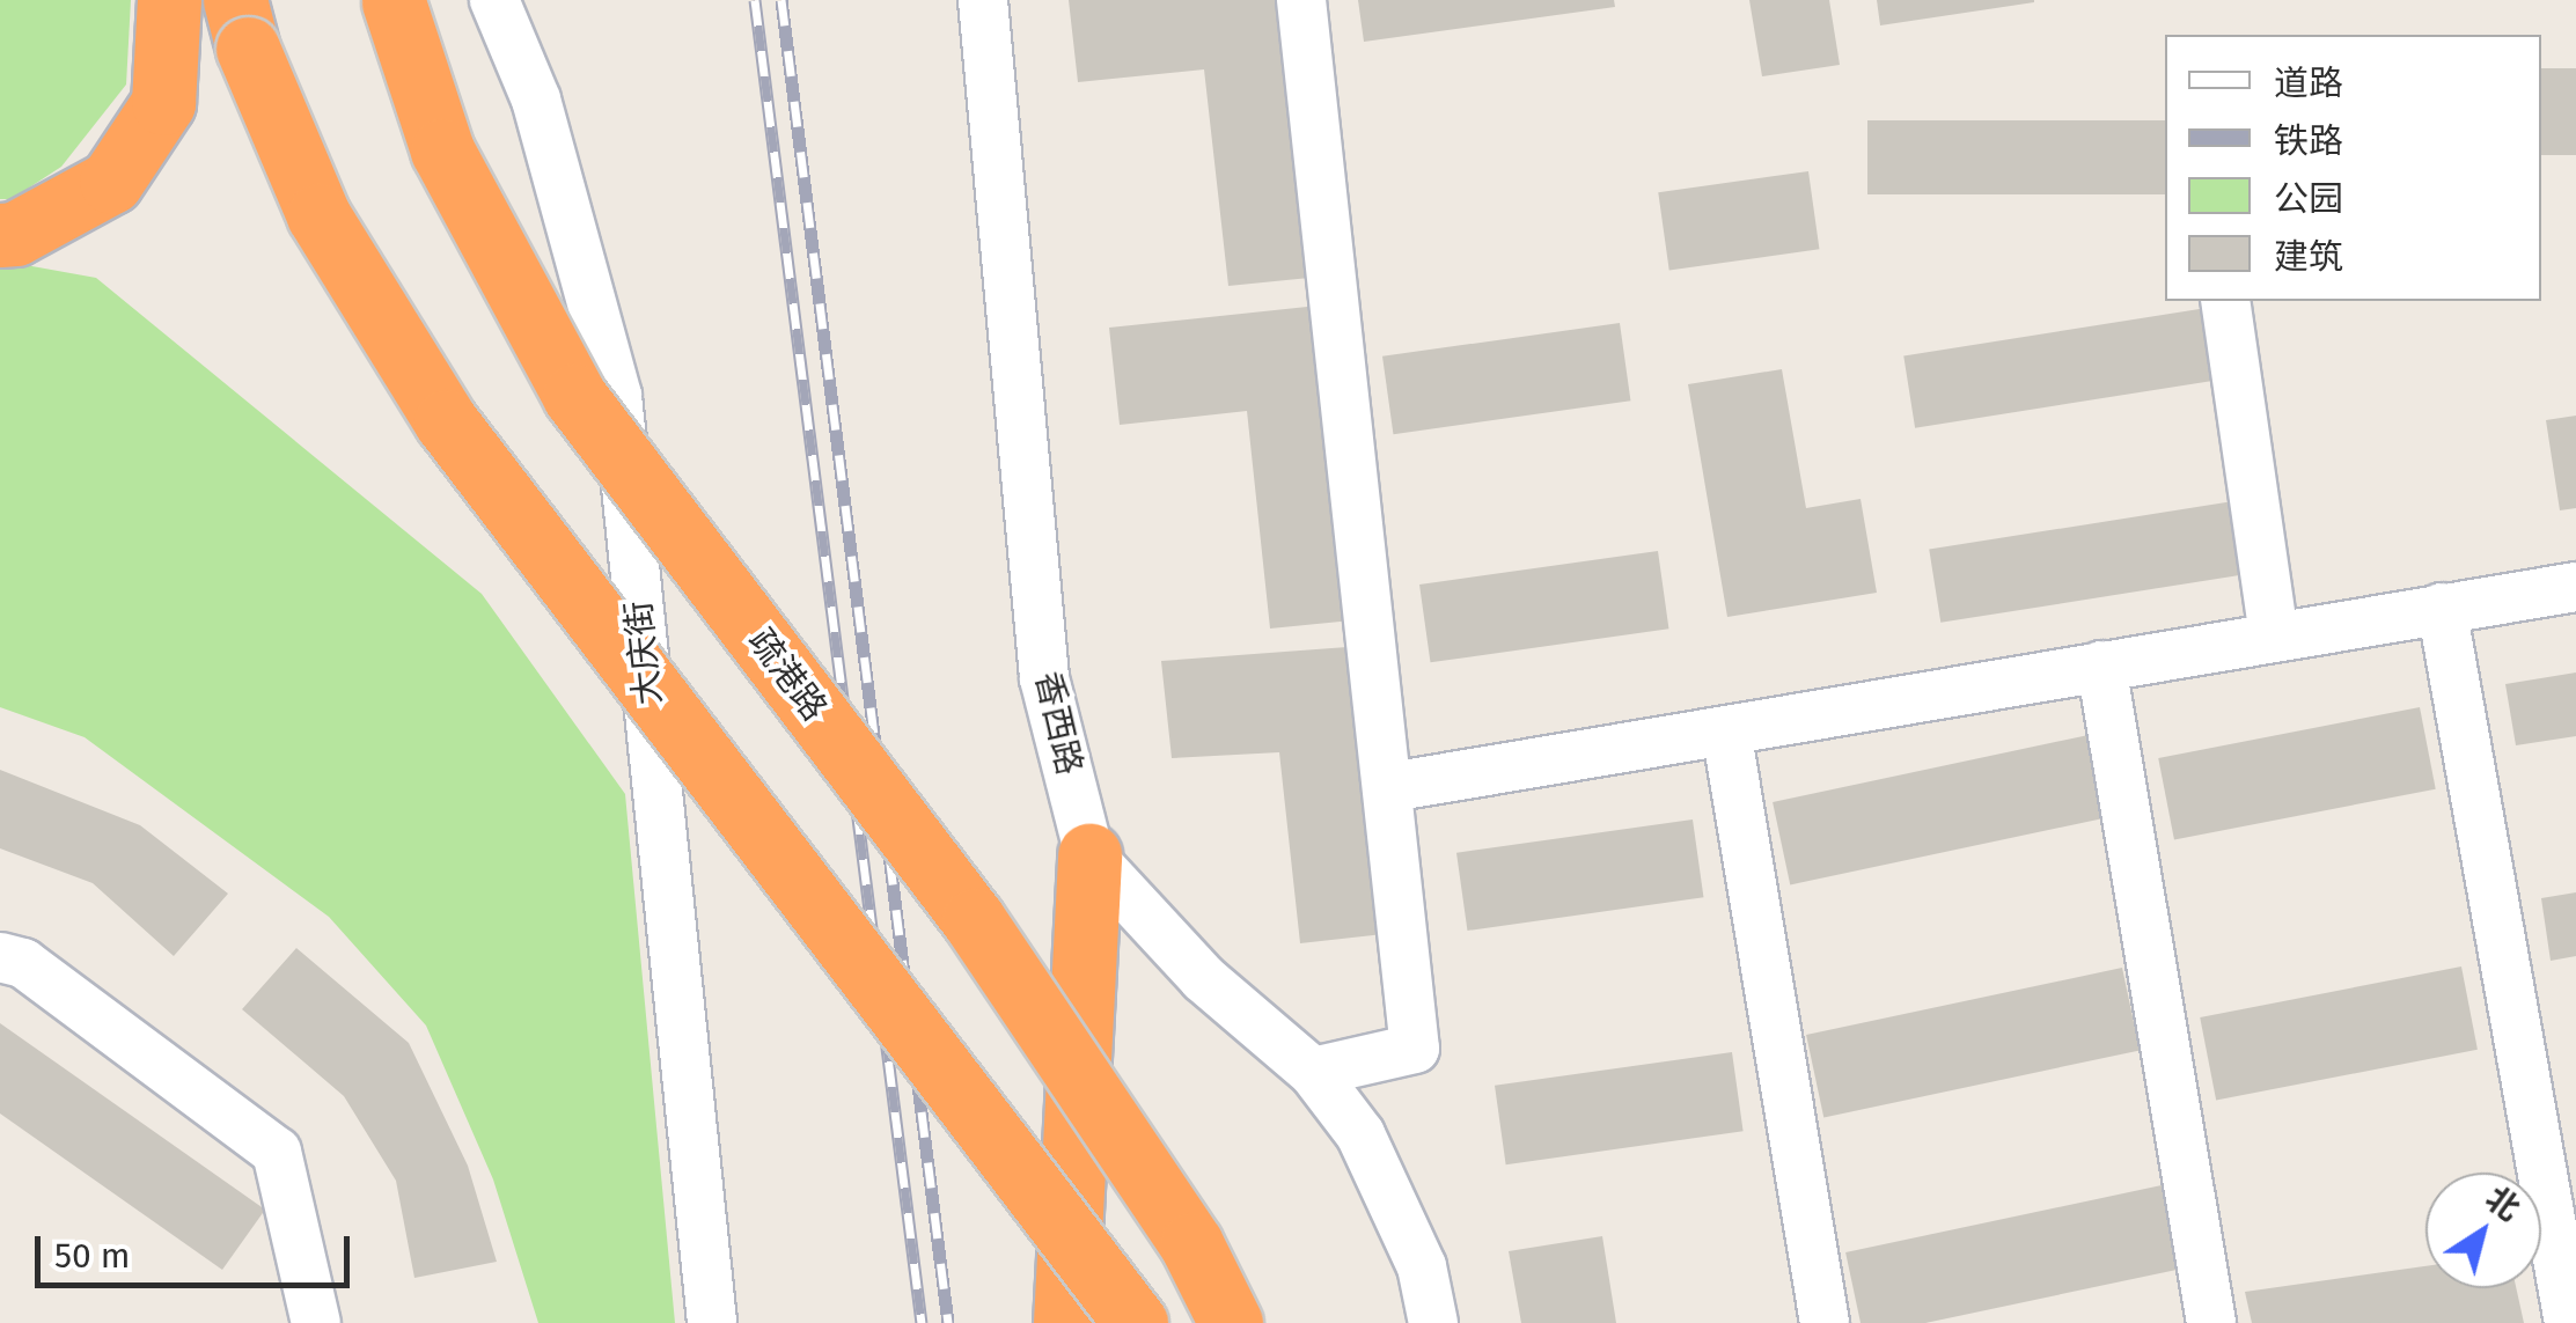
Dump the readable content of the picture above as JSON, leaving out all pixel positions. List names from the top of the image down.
{
  "streets": {
    "highway": ["疏港路"],
    "street": ["大庆街", "香西路"]
  },
  "legend": [
    "道路",
    "铁路",
    "公园",
    "建筑"
  ],
  "scale_bar": "50 m",
  "north": "top right"
}
